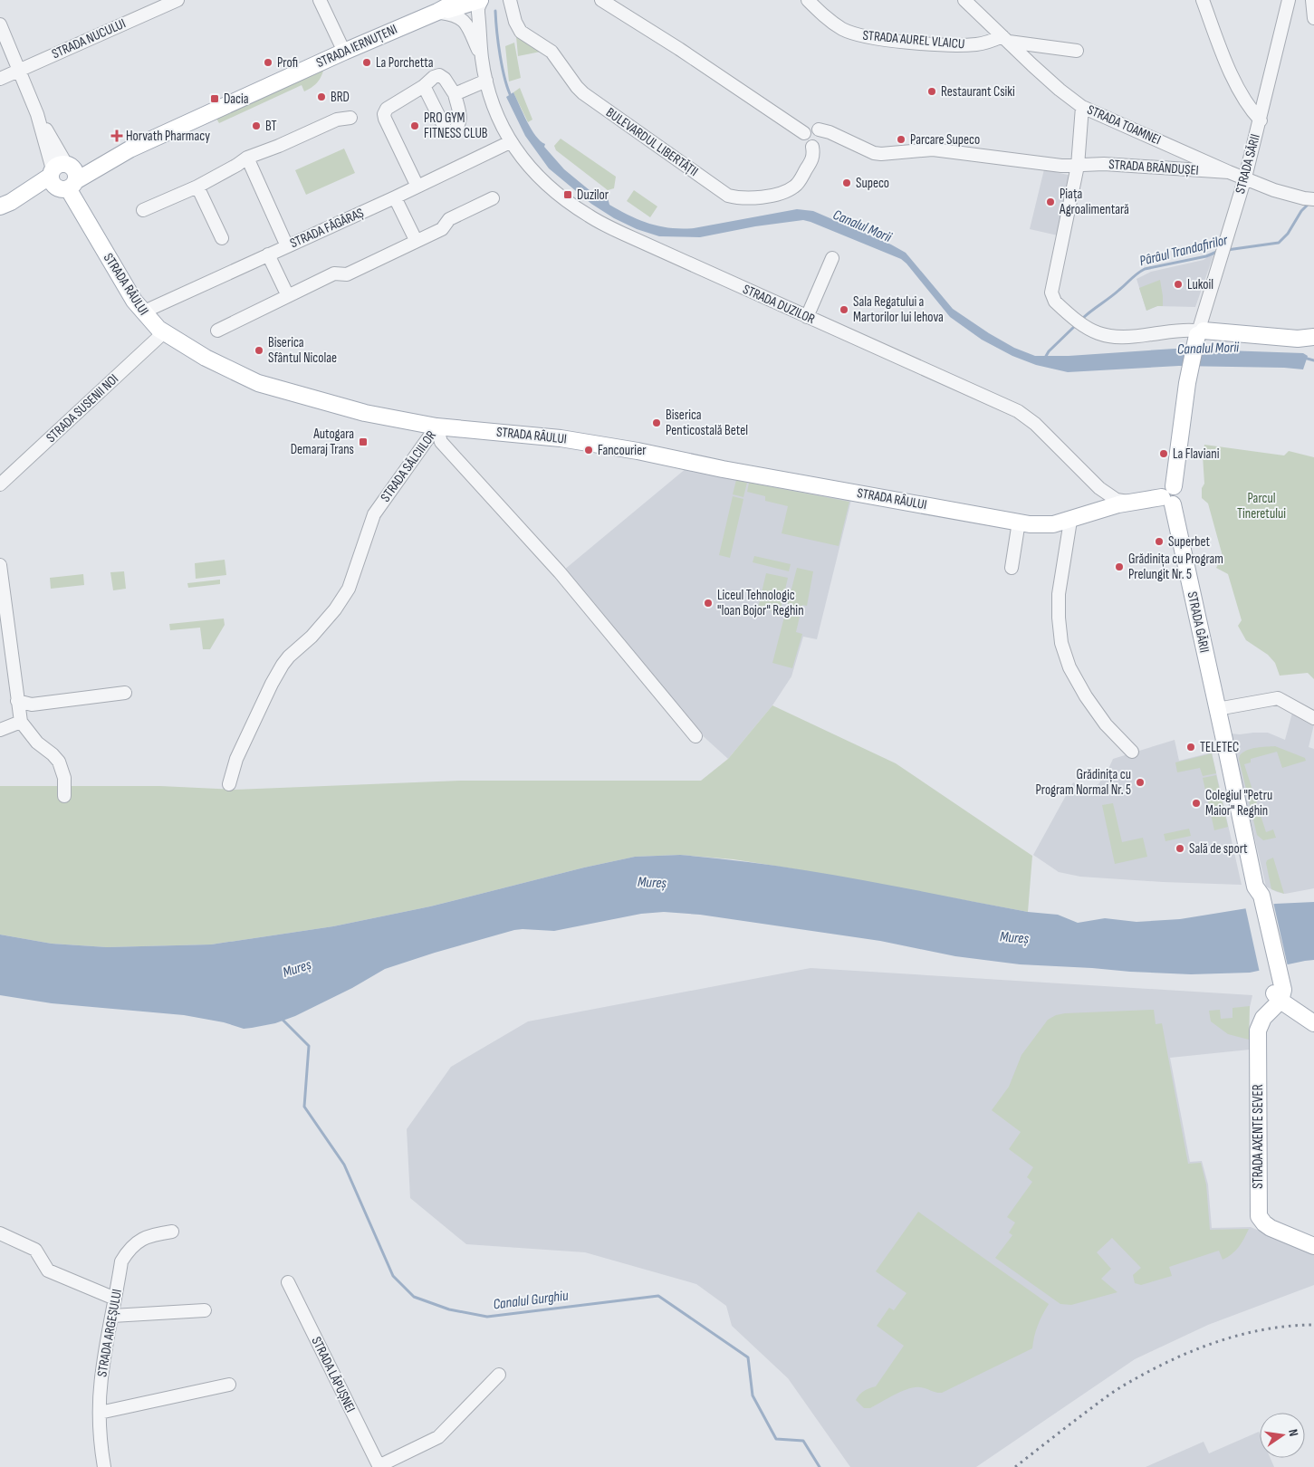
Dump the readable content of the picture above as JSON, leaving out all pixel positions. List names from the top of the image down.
{
  "streets": {
    "main road": [
      "STRADA IERNUȚENI",
      "STRADA SĂRII",
      "STRADA RÂULUI",
      "STRADA GĂRII",
      "STRADA AXENTE SEVER"
    ],
    "street": [
      "STRADA NUCULUI",
      "STRADA AUREL VLAICU",
      "STRADA TOAMNEI",
      "BULEVARDUL LIBERTĂȚII",
      "STRADA BRÂNDUȘEI",
      "STRADA FĂGĂRAȘ",
      "STRADA DUZILOR",
      "STRADA SUSENII NOI",
      "STRADA SĂLCIILOR",
      "STRADA ARGEȘULUI",
      "STRADA LĂPUȘNEI"
    ]
  },
  "crossings": [
    ["STRADA AUREL VLAICU", "STRADA TOAMNEI"],
    ["STRADA IERNUȚENI", "STRADA RÂULUI"],
    ["STRADA IERNUȚENI", "STRADA DUZILOR"],
    ["STRADA TOAMNEI", "STRADA SĂRII"],
    ["STRADA TOAMNEI", "STRADA BRÂNDUȘEI"],
    ["STRADA SĂRII", "STRADA RÂULUI"],
    ["STRADA SĂRII", "STRADA GĂRII"],
    ["STRADA FĂGĂRAȘ", "STRADA RÂULUI"],
    ["STRADA FĂGĂRAȘ", "STRADA DUZILOR"],
    ["STRADA RÂULUI", "STRADA DUZILOR"],
    ["STRADA RÂULUI", "STRADA SUSENII NOI"],
    ["STRADA RÂULUI", "STRADA SĂLCIILOR"],
    ["STRADA RÂULUI", "STRADA GĂRII"],
    ["STRADA GĂRII", "STRADA AXENTE SEVER"]
  ],
  "water": [
    "Canalul Morii",
    "Pârâul Trandafirilor",
    "Mureș",
    "Canalul Gurghiu"
  ],
  "parks": ["Parcul Tineretului"],
  "places": {
    "other": [
      "Profi",
      "La Porchetta",
      "Restaurant Csiki",
      "BRD",
      "BT",
      "PRO GYM FITNESS CLUB",
      "Parcare Supeco",
      "Supeco",
      "Piața Agroalimentară",
      "Lukoil",
      "Sala Regatului a Martorilor lui Iehova",
      "Biserica Sfântul Nicolae",
      "Biserica Penticostală Betel",
      "Fancourier",
      "La Flaviani",
      "Superbet",
      "Grădinița cu Program Prelungit Nr. 5",
      "Liceul Tehnologic \"Ioan Bojor\" Reghin",
      "TELETEC",
      "Grădinița cu Program Normal Nr. 5",
      "Colegiul \"Petru Maior\" Reghin",
      "Sală de sport"
    ],
    "transit": ["Dacia", "Duzilor", "Autogara Demaraj Trans"],
    "health": ["Horvath Pharmacy"]
  },
  "north": "right"
}
